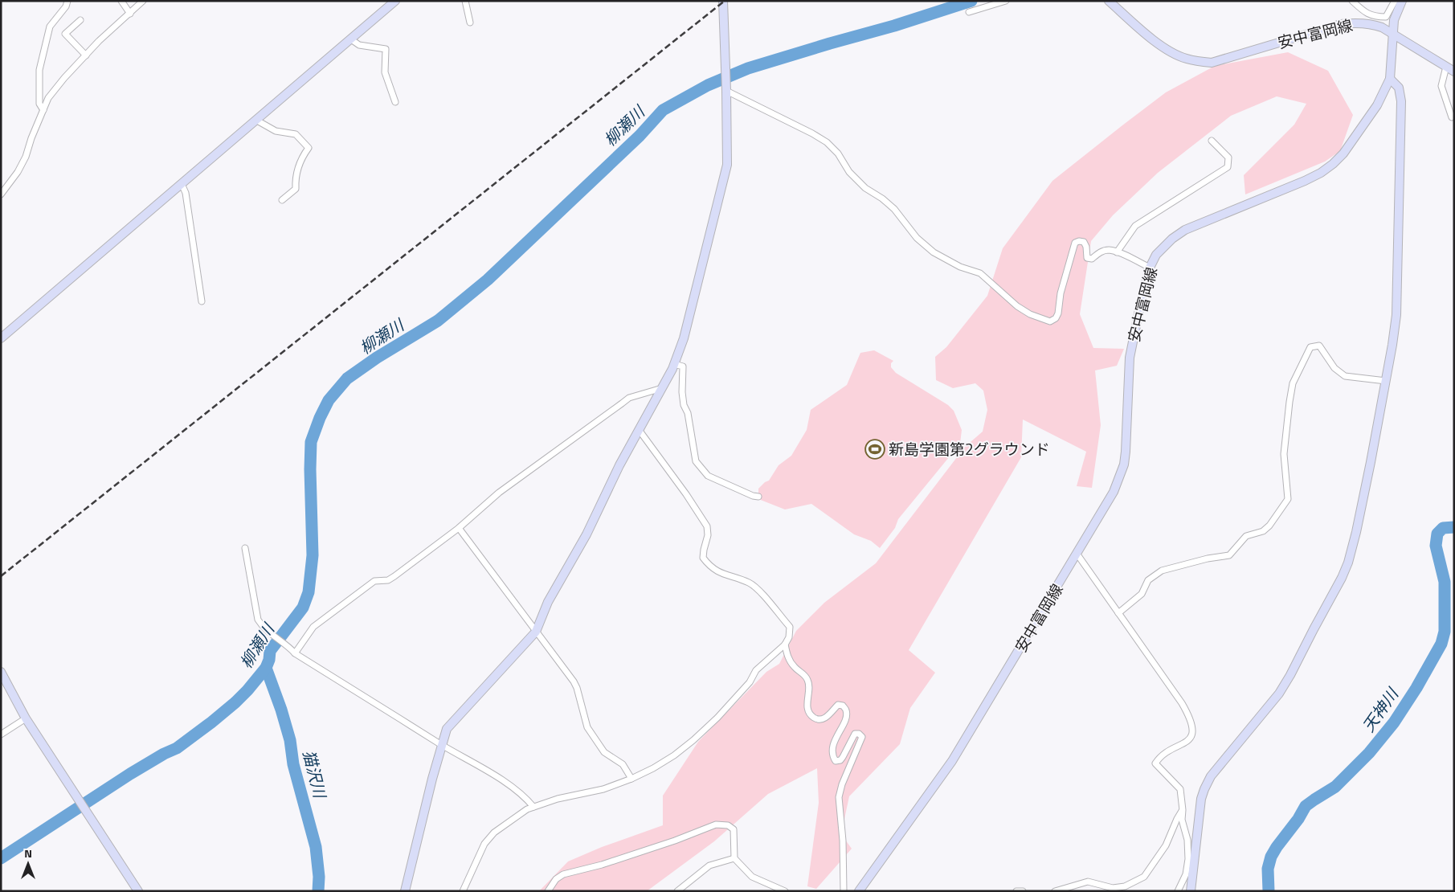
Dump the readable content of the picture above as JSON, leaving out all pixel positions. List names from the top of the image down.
{
  "streets": {
    "street": ["安中富岡線"]
  },
  "water": ["柳瀬川", "天神川", "猫沢川"],
  "places": {
    "sports": ["新島学園第2グラウンド"]
  },
  "north": "top"
}
